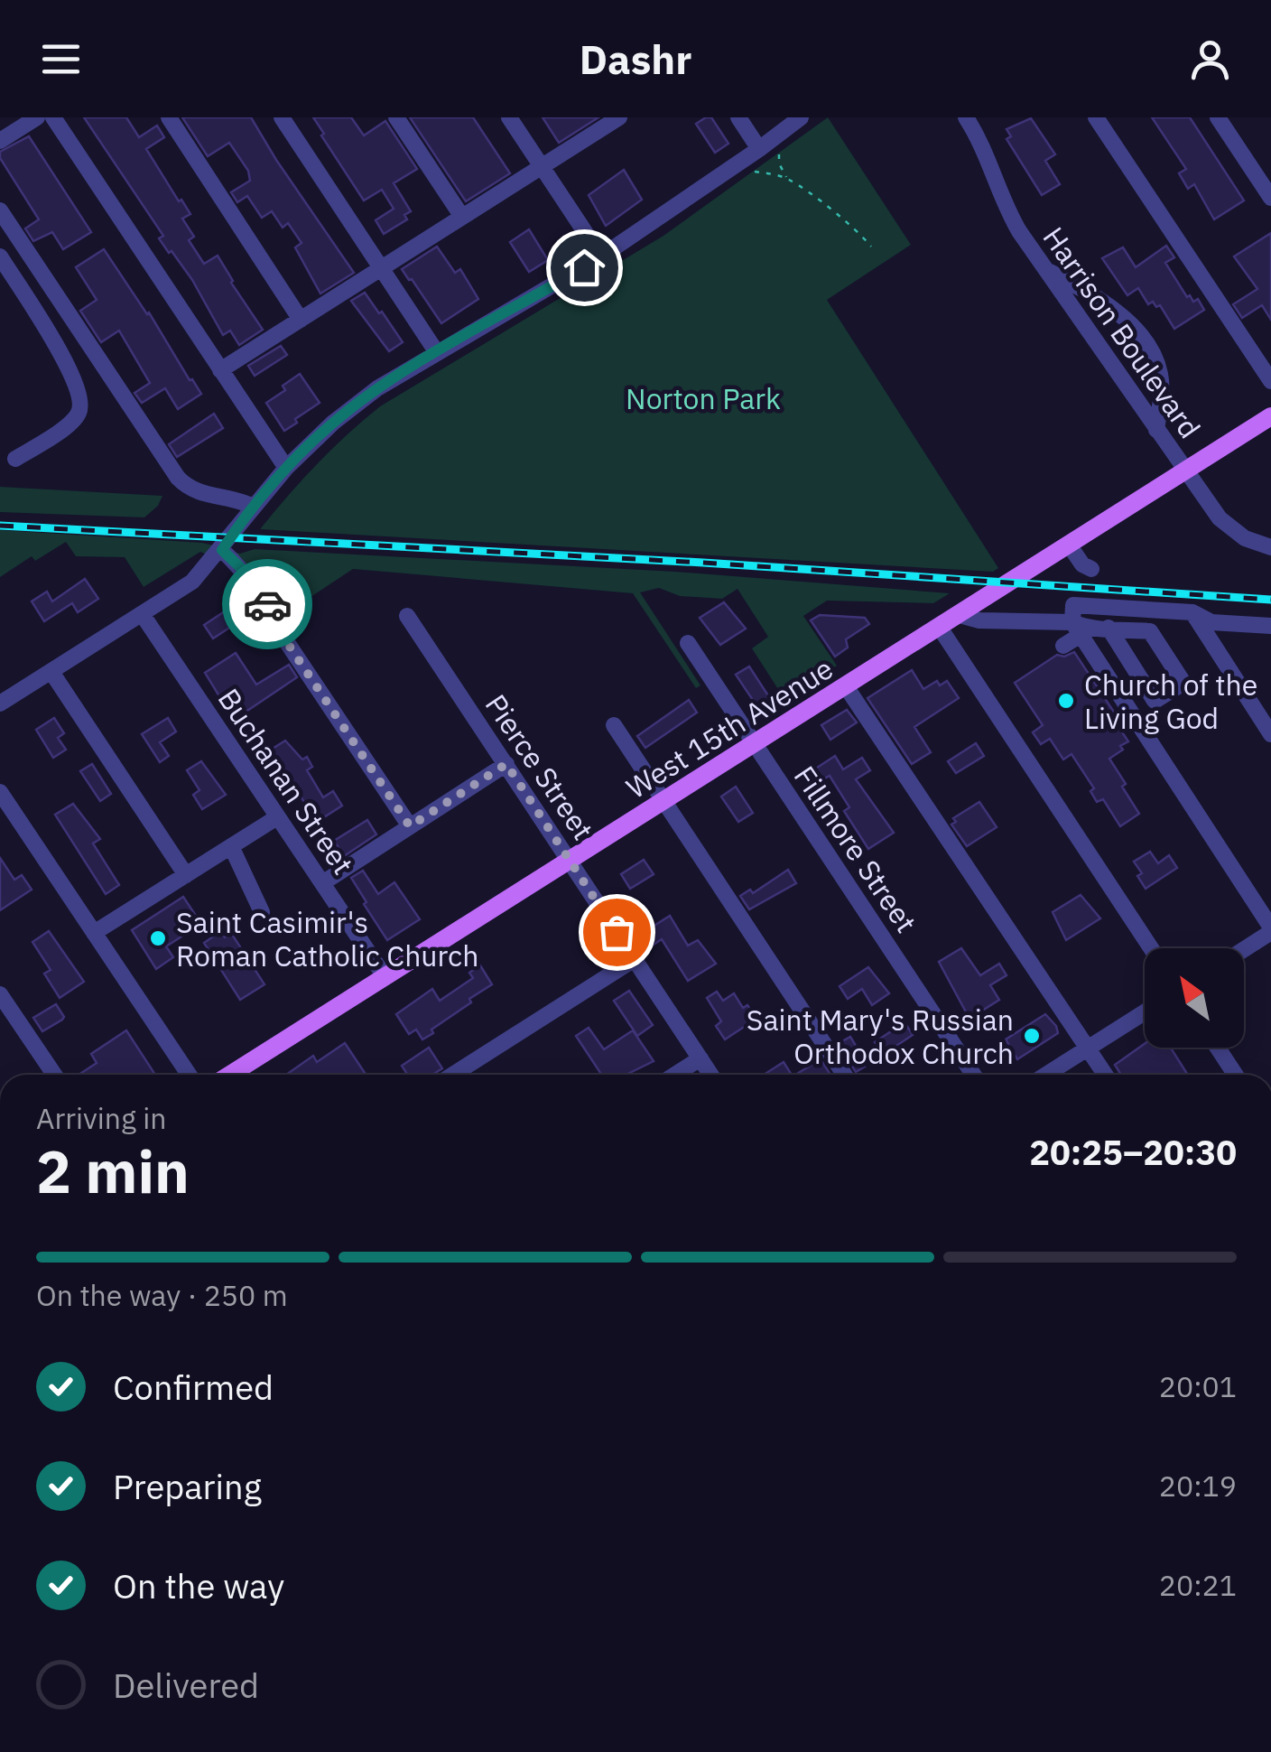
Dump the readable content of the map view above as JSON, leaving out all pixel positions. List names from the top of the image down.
{
  "streets": {
    "main road": ["West 15th Avenue"],
    "street": [
      "Harrison Boulevard",
      "Pierce Street",
      "Buchanan Street",
      "Fillmore Street"
    ]
  },
  "crossings": [
    ["Harrison Boulevard", "West 15th Avenue"],
    ["West 15th Avenue", "Pierce Street"],
    ["West 15th Avenue", "Buchanan Street"],
    ["West 15th Avenue", "Fillmore Street"]
  ],
  "parks": ["Norton Park"],
  "places": ["Church of the Living God", "Saint Casimir's Roman Catholic Church", "Saint Mary's Russian Orthodox Church"],
  "north": "top left",
  "page": {
    "header": "Dashr",
    "heading": ["2 min", "Arriving in", "20:25–20:30"],
    "bar": "On the way · 250 m",
    "list": [
      ["Confirmed", "20:01"],
      ["Preparing", "20:19"],
      ["On the way", "20:21"],
      "Delivered"
    ]
  }
}
